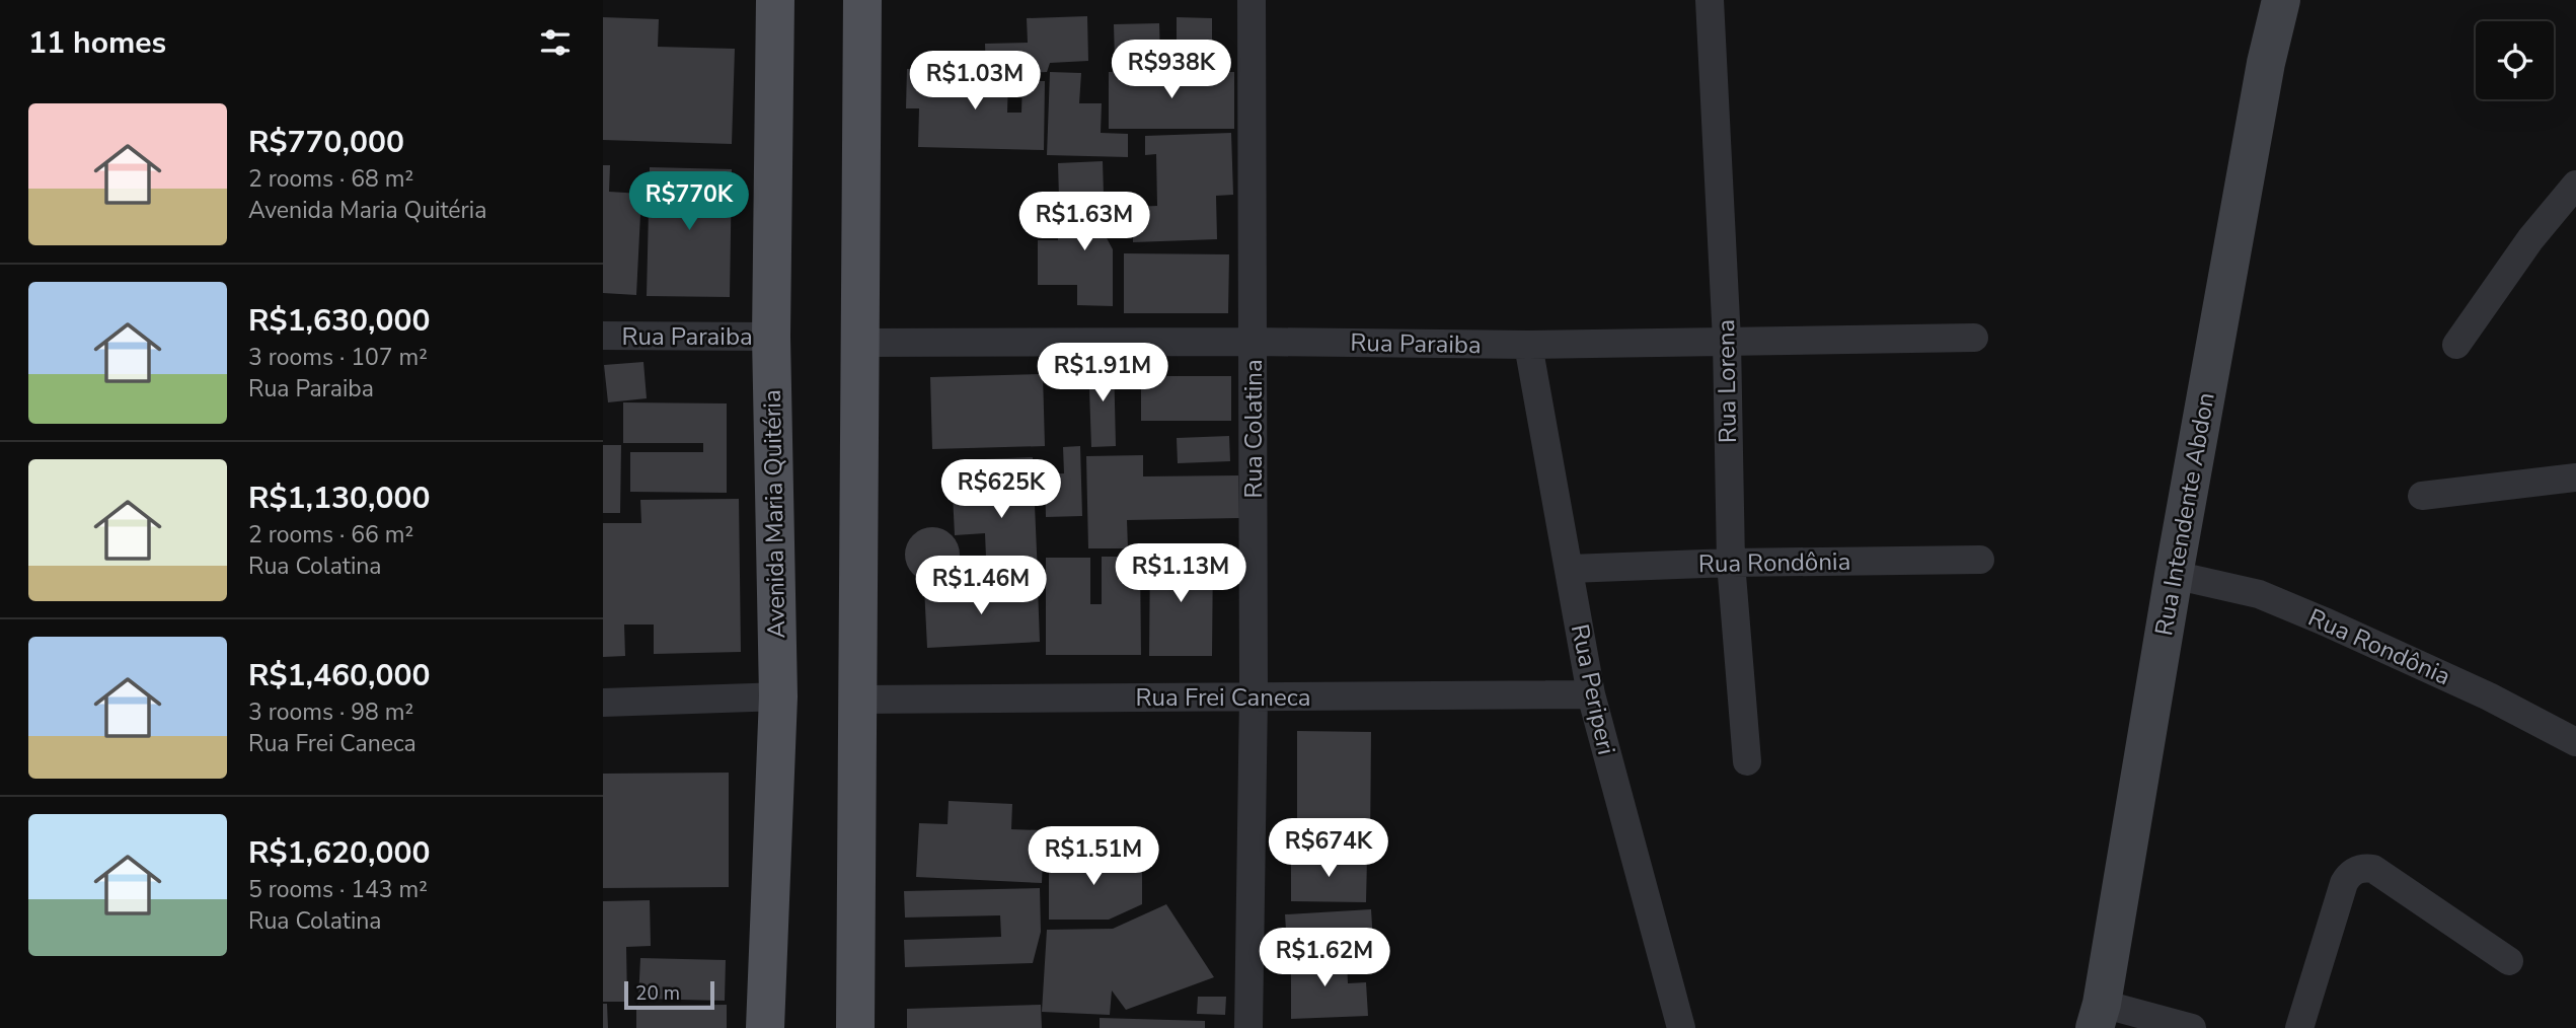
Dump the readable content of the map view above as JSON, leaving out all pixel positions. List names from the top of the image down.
{
  "streets": {
    "main road": ["Avenida Maria Quitéria"],
    "street": [
      "Rua Paraiba",
      "Rua Lorena",
      "Rua Colatina",
      "Rua Intendente Abdon",
      "Rua Rondônia",
      "Rua Periperi",
      "Rua Frei Caneca"
    ]
  },
  "crossings": [
    ["Rua Paraiba", "Rua Lorena"],
    ["Rua Paraiba", "Rua Colatina"],
    ["Rua Paraiba", "Avenida Maria Quitéria"],
    ["Rua Paraiba", "Rua Periperi"],
    ["Rua Lorena", "Rua Rondônia"],
    ["Rua Colatina", "Rua Frei Caneca"],
    ["Rua Intendente Abdon", "Rua Rondônia"],
    ["Rua Rondônia", "Rua Periperi"],
    ["Rua Periperi", "Rua Frei Caneca"]
  ],
  "scale_bar": "20 m",
  "page": {
    "heading": "11 homes",
    "price": [
      "R$938K",
      "R$1.03M",
      "R$770K",
      "R$1.63M",
      "R$1.91M",
      "R$625K",
      "R$1.13M",
      "R$1.46M",
      "R$674K",
      "R$1.51M",
      "R$1.62M"
    ],
    "list": [
      {
        "name": "R$770,000",
        "note": "2 rooms · 68 m² · Avenida Maria Quitéria"
      },
      {
        "name": "R$1,630,000",
        "note": "3 rooms · 107 m² · Rua Paraiba"
      },
      {
        "name": "R$1,130,000",
        "note": "2 rooms · 66 m² · Rua Colatina"
      },
      {
        "name": "R$1,460,000",
        "note": "3 rooms · 98 m² · Rua Frei Caneca"
      },
      {
        "name": "R$1,620,000",
        "note": "5 rooms · 143 m² · Rua Colatina"
      }
    ],
    "scale": "20 m"
  }
}
